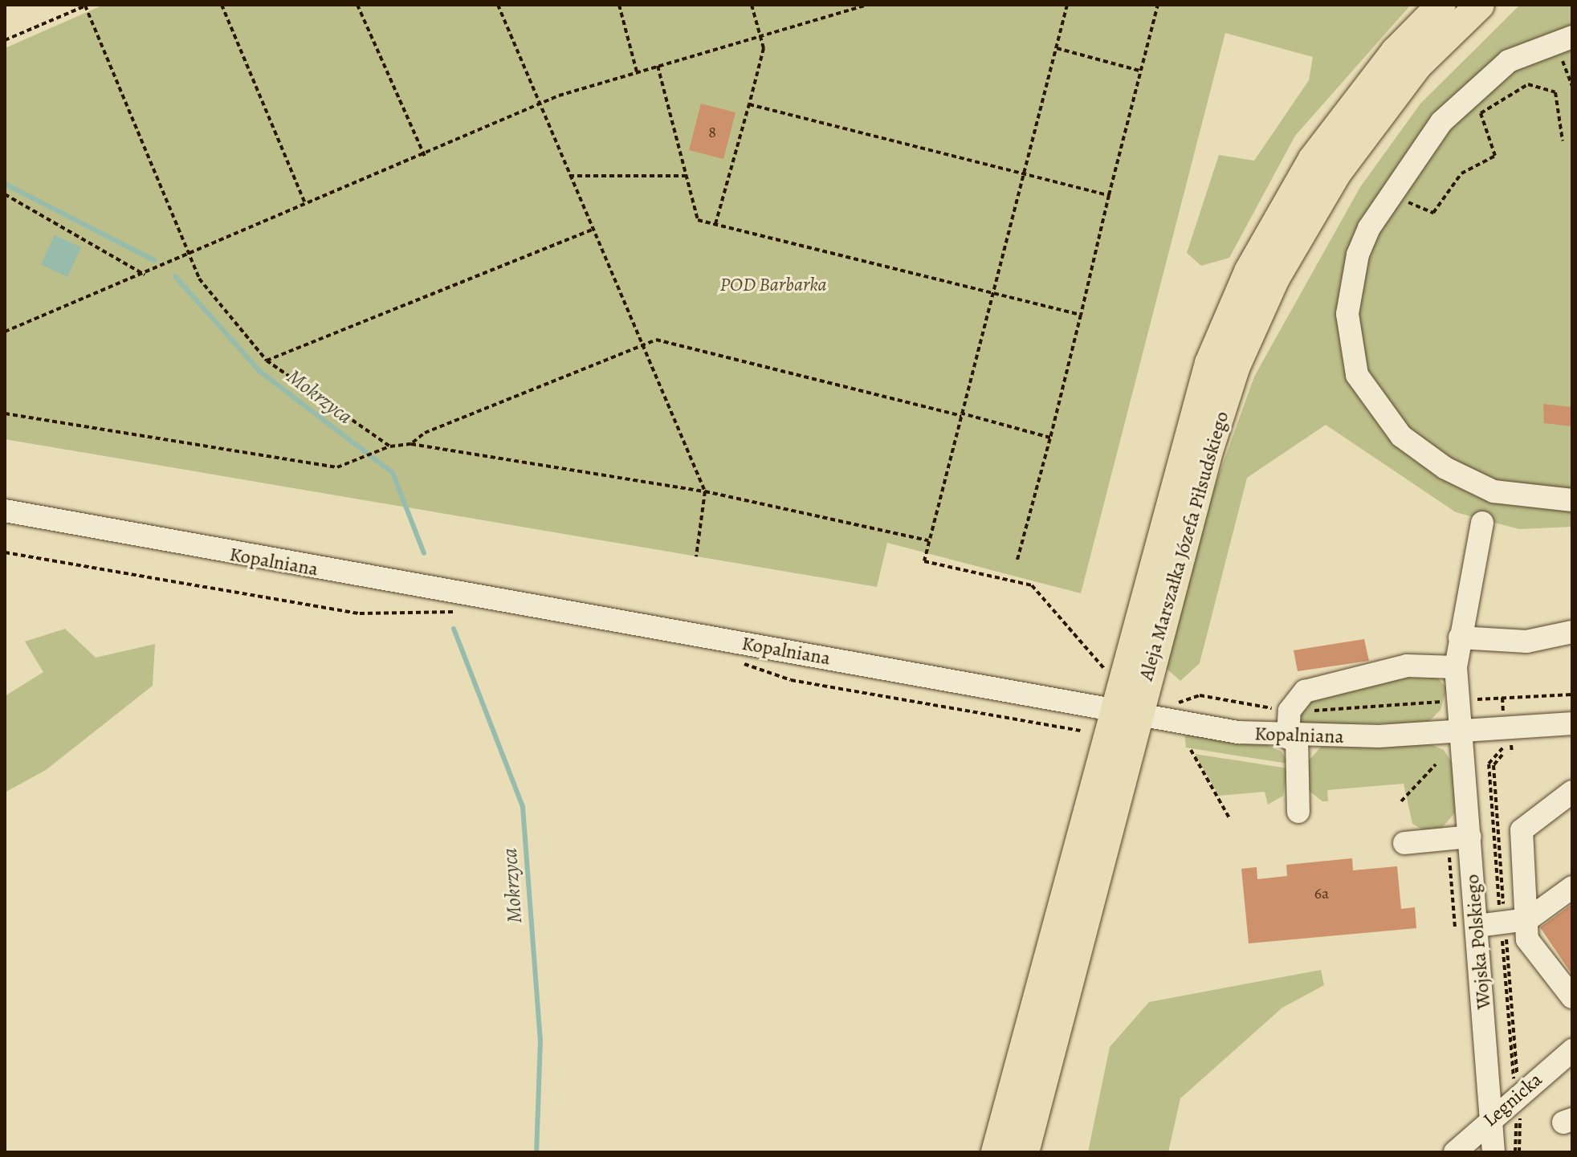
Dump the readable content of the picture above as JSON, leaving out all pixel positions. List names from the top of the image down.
{
  "streets": {
    "main road": ["Aleja Marszałka Józefa Piłsudskiego"],
    "street": ["Kopalniana", "Wojska Polskiego", "Legnicka"]
  },
  "crossings": [
    ["Aleja Marszałka Józefa Piłsudskiego", "Kopalniana"],
    ["Kopalniana", "Wojska Polskiego"],
    ["Wojska Polskiego", "Legnicka"]
  ],
  "water": ["Mokrzyca"],
  "parks": ["POD Barbarka"],
  "house_numbers": ["8", "6a"]
}
